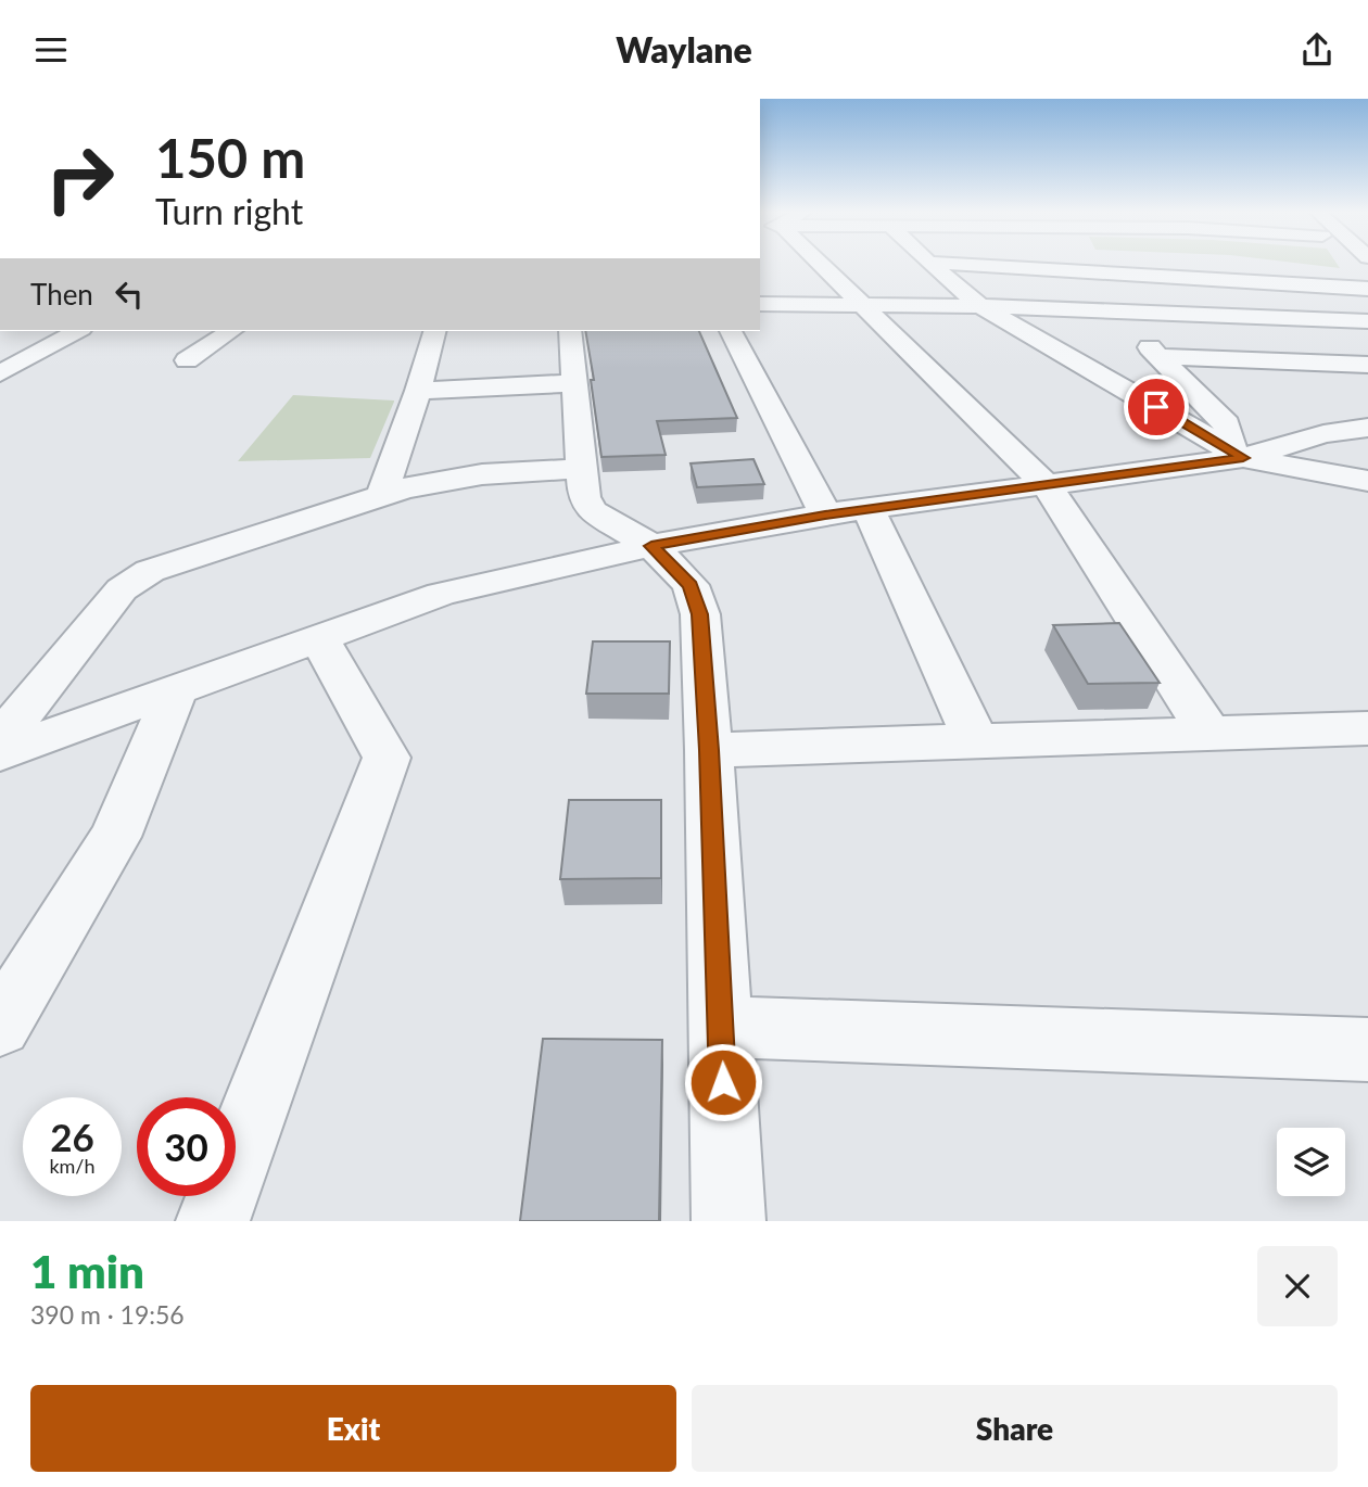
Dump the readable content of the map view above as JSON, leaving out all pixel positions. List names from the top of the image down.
{
  "page": {
    "header": "Waylane",
    "turn": ["150 m", "Turn right"],
    "then": "Then",
    "speed": "26 km/h",
    "limit": "30",
    "heading": ["1 min", "390 m · 19:56"],
    "buttons": ["Exit", "Share"]
  }
}
